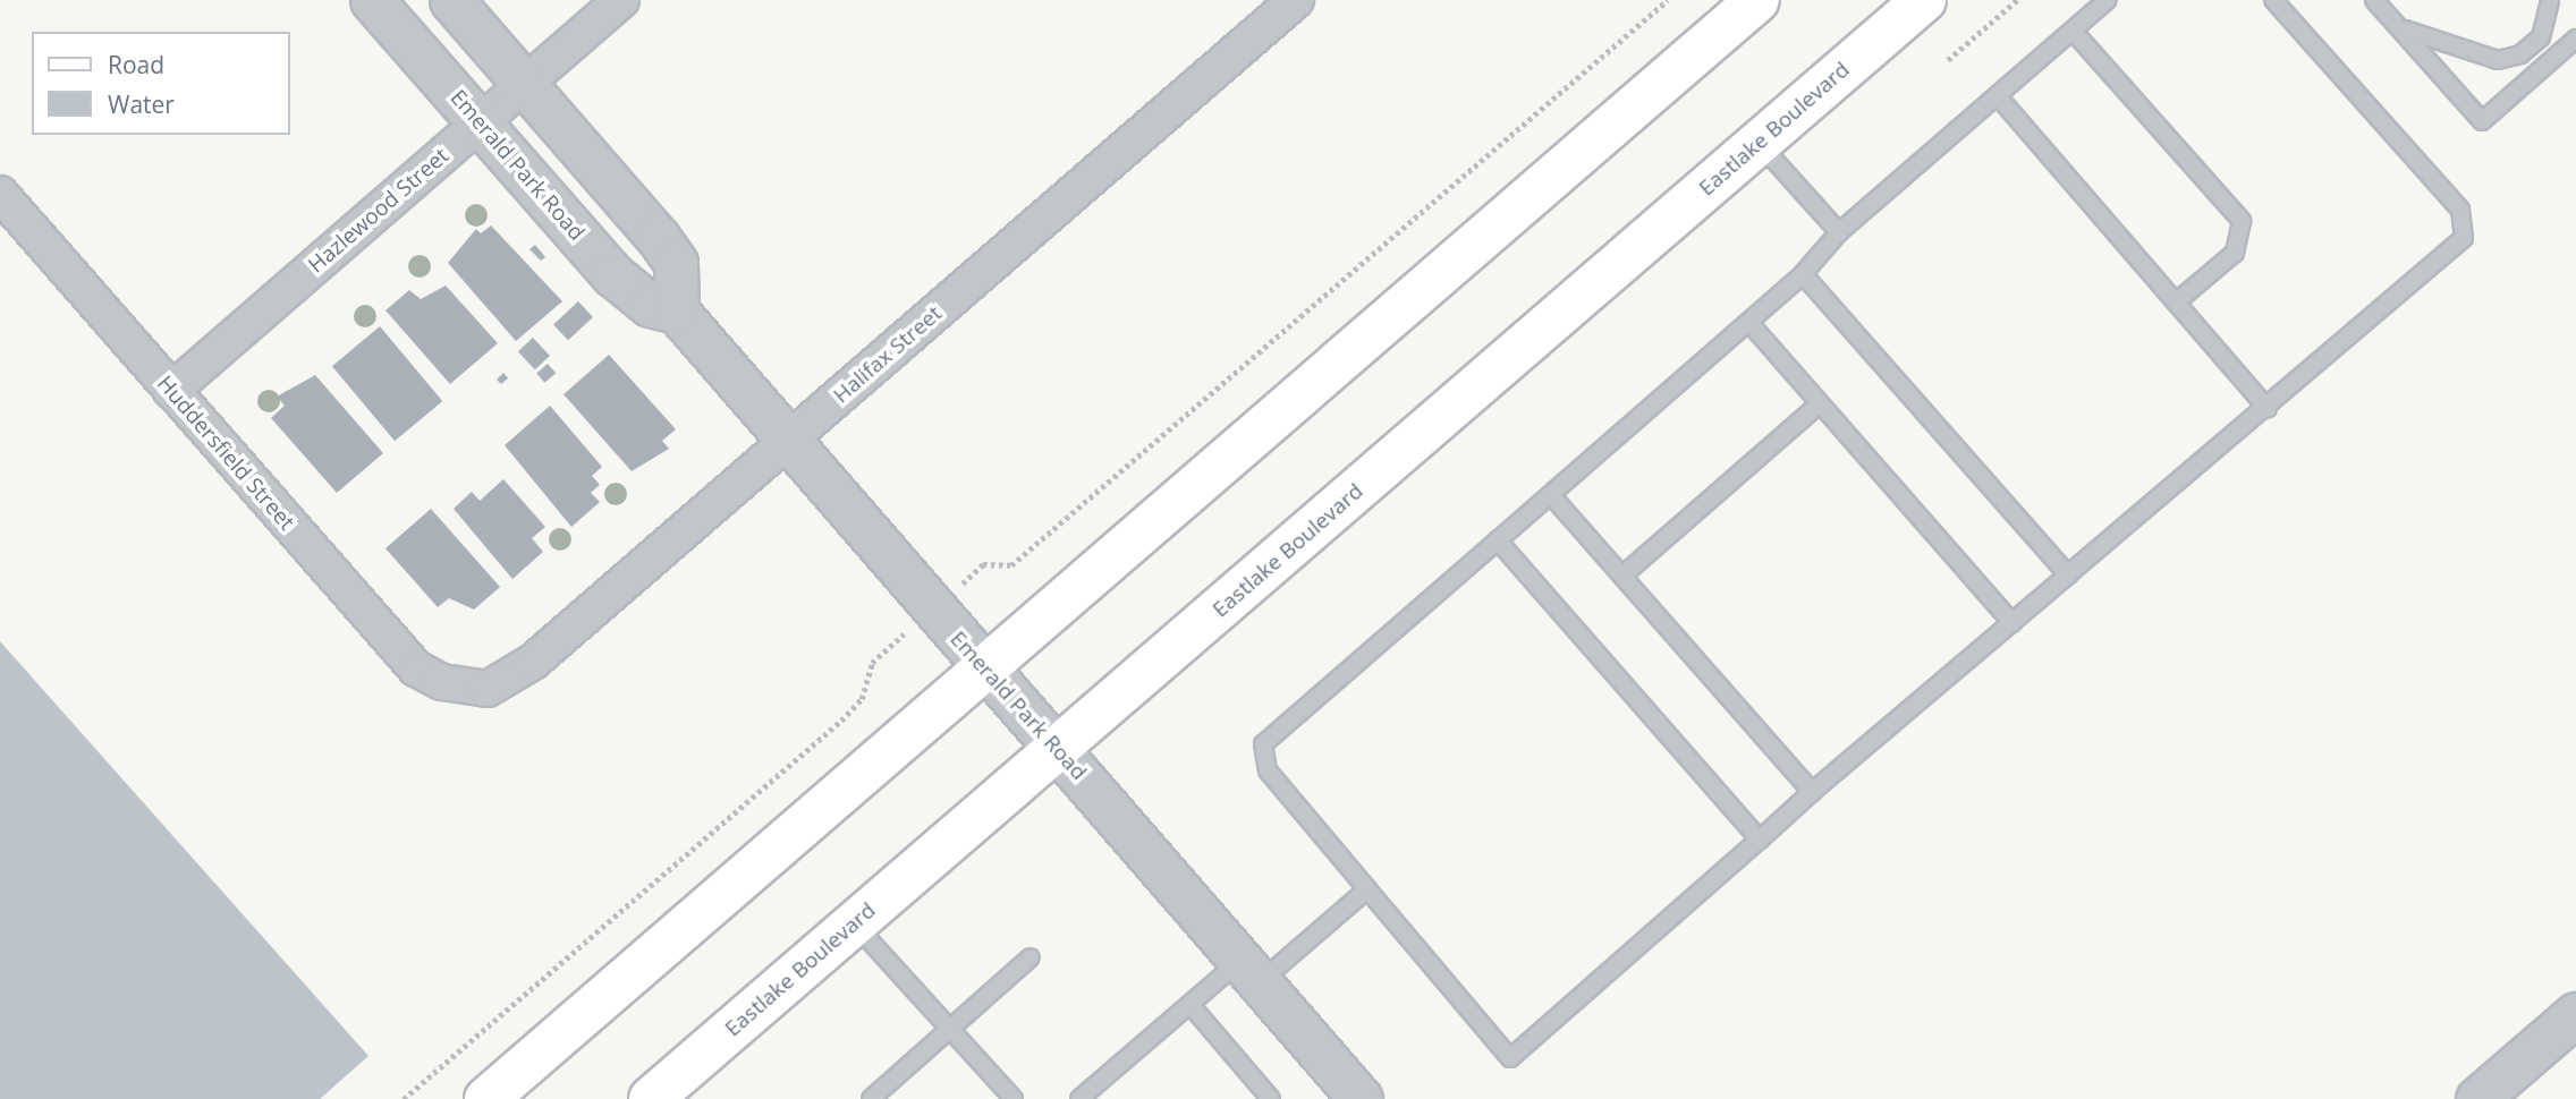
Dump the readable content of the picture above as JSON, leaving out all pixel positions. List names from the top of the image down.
{
  "streets": {
    "main road": ["Eastlake Boulevard"],
    "street": [
      "Emerald Park Road",
      "Hazlewood Street",
      "Halifax Street",
      "Huddersfield Street"
    ]
  },
  "crossings": [
    ["Eastlake Boulevard", "Emerald Park Road"],
    ["Emerald Park Road", "Hazlewood Street"],
    ["Emerald Park Road", "Halifax Street"],
    ["Hazlewood Street", "Huddersfield Street"],
    ["Halifax Street", "Huddersfield Street"]
  ],
  "legend": ["Road", "Water"]
}
